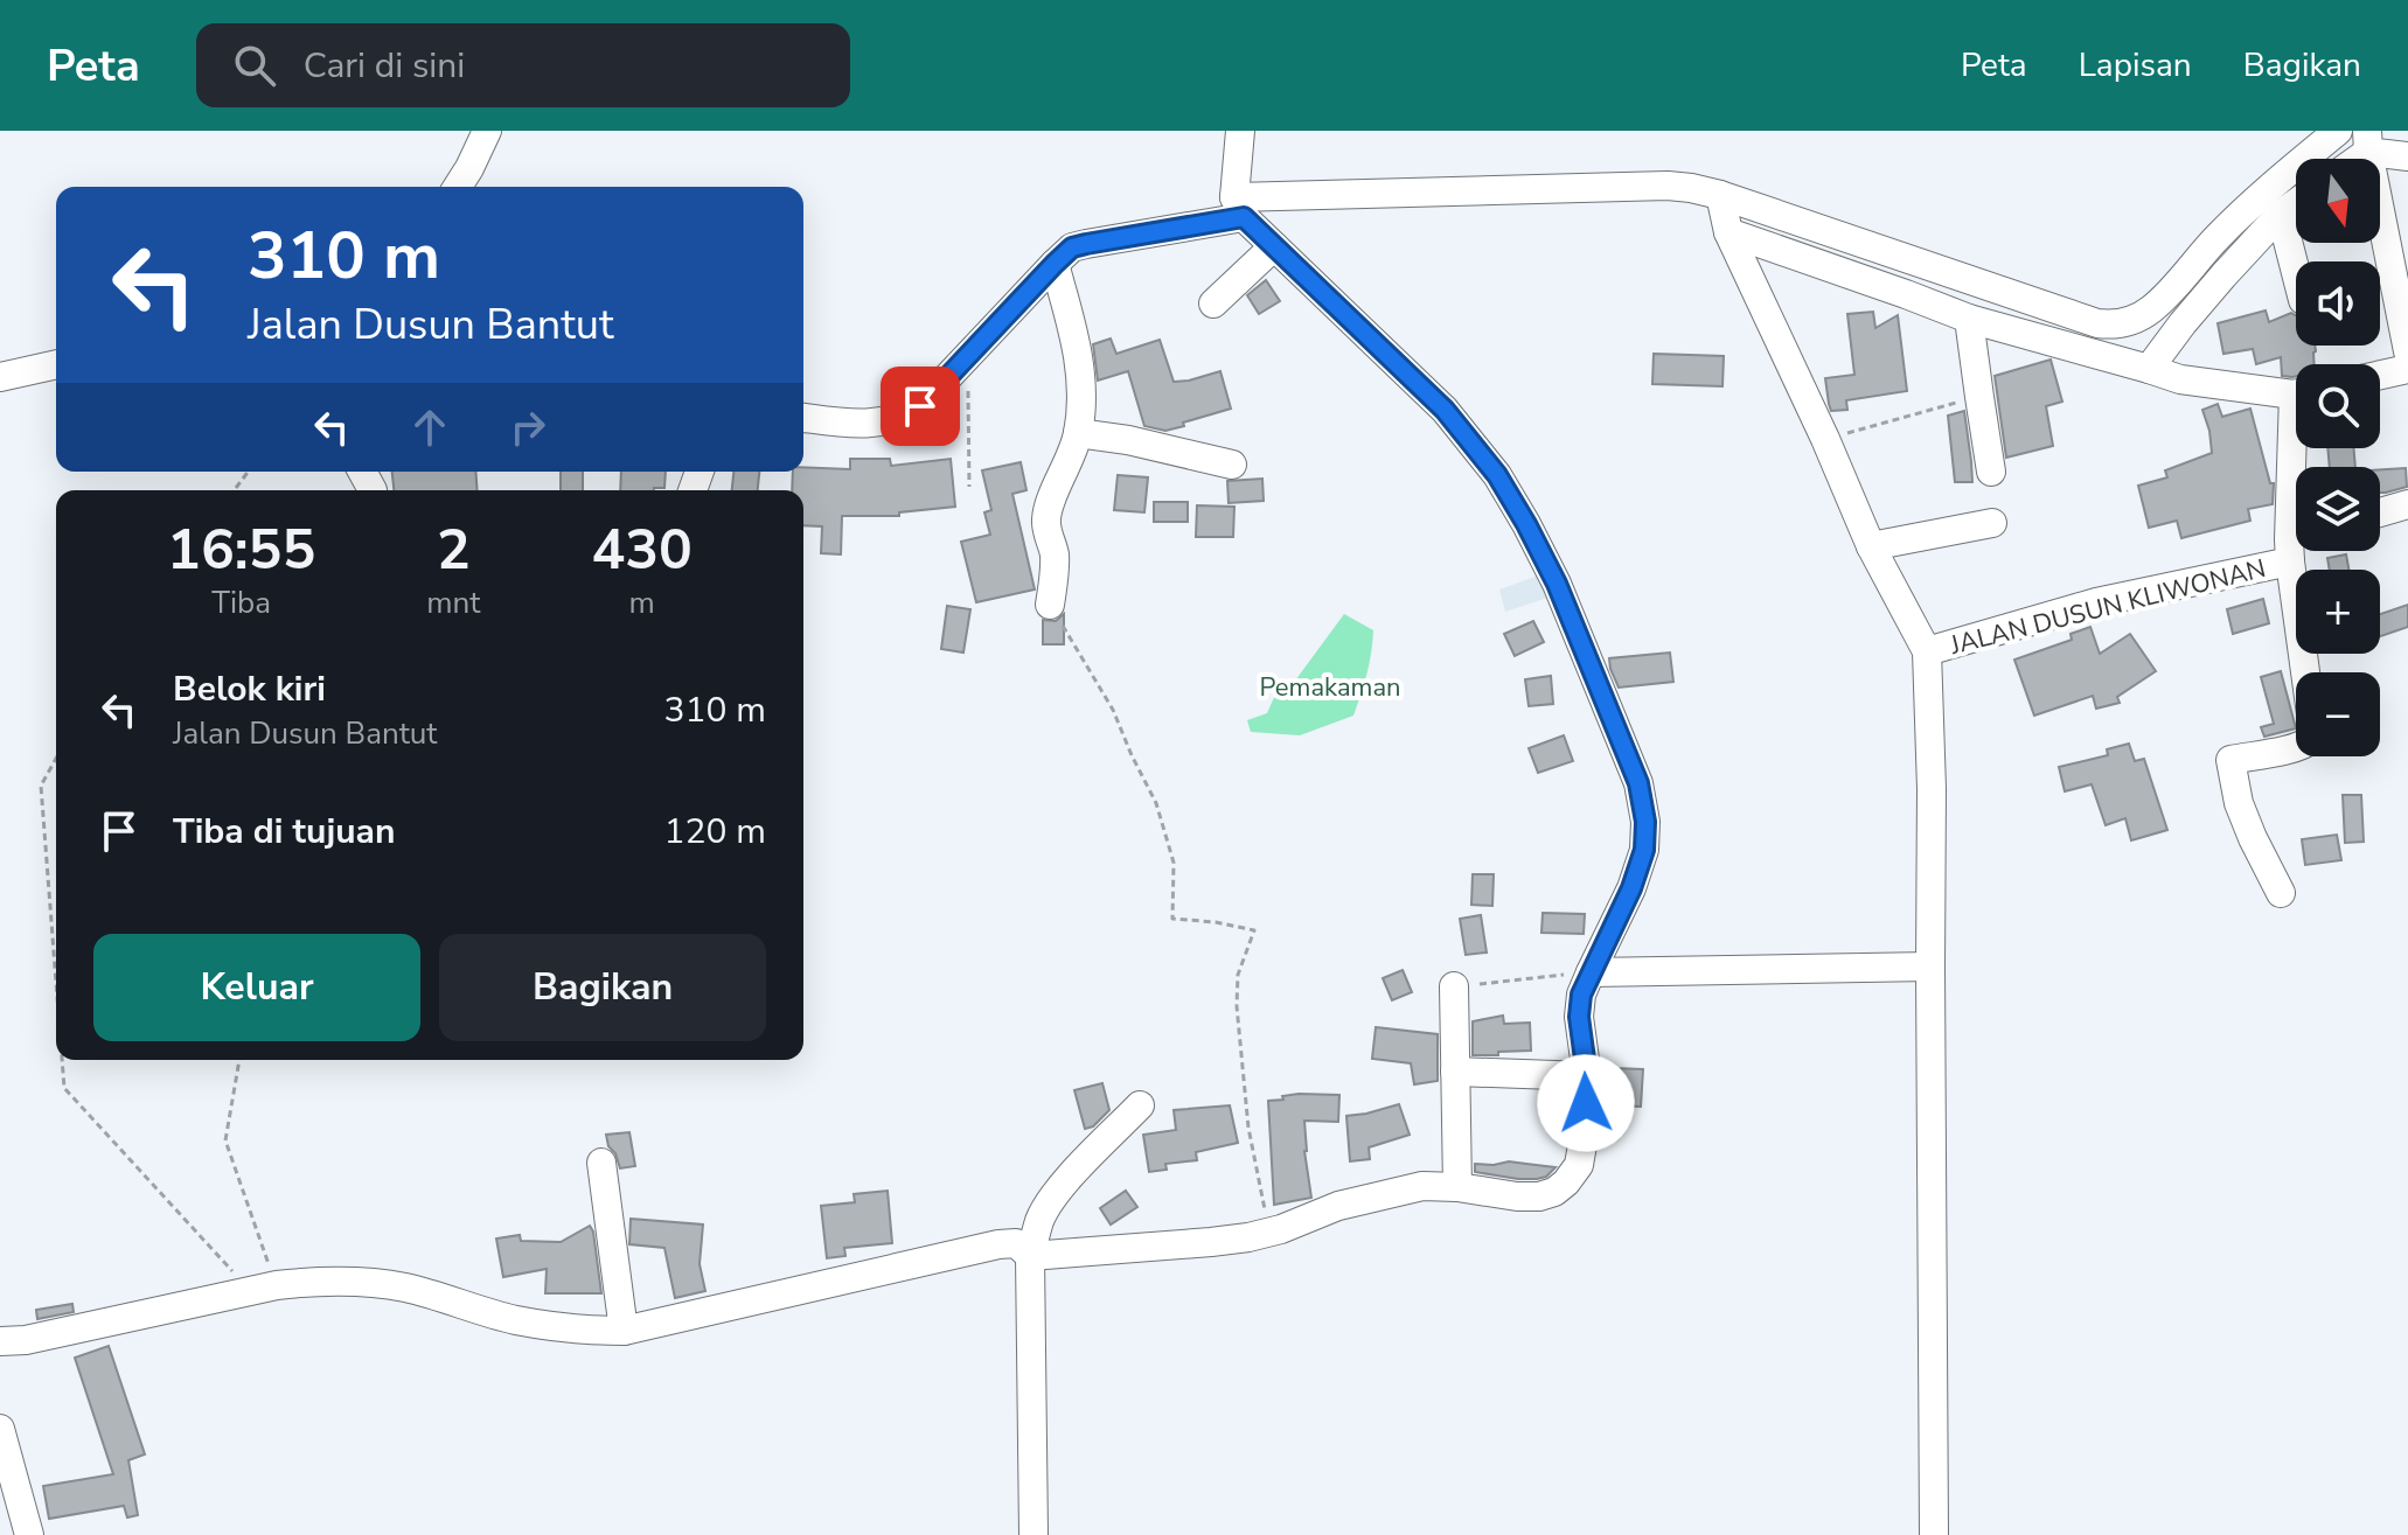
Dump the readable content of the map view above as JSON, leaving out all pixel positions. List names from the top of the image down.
{
  "streets": {
    "street": ["JALAN DUSUN KLIWONAN"]
  },
  "parks": ["Pemakaman"],
  "north": "bottom",
  "page": {
    "header": "Peta",
    "search": "Cari di sini",
    "nav": ["Peta", "Lapisan", "Bagikan"],
    "map_buttons": ["+", "−"],
    "turn": ["310 m", "Jalan Dusun Bantut"],
    "eta": [
      "16:55",
      "Tiba",
      "2",
      "mnt",
      "430",
      "m"
    ],
    "list": [
      {
        "name": "Belok kiri",
        "note": "Jalan Dusun Bantut",
        "value": "310 m"
      },
      {
        "name": "Tiba di tujuan",
        "value": "120 m"
      }
    ],
    "buttons": ["Keluar", "Bagikan"]
  }
}
